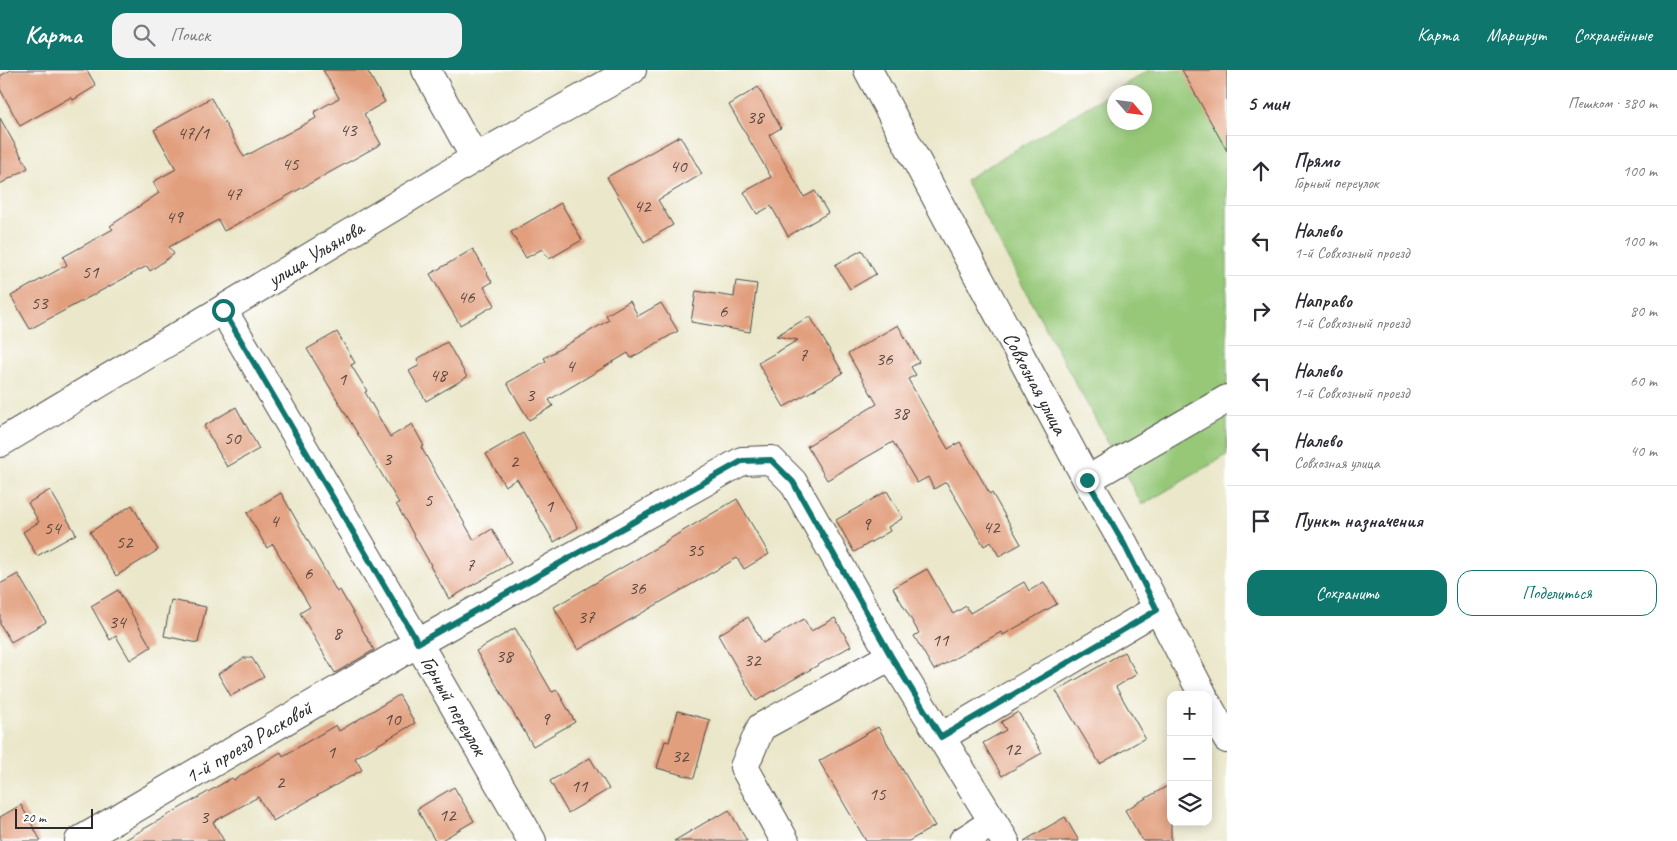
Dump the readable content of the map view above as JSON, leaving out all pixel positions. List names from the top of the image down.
{
  "streets": {
    "street": [
      "улица Ульянова",
      "Совхозная улица",
      "Горный переулок",
      "1-й проезд Расковой"
    ]
  },
  "crossings": [
    ["улица Ульянова", "Горный переулок"],
    ["Горный переулок", "1-й проезд Расковой"]
  ],
  "house_numbers": [
    "38",
    "43",
    "47/1",
    "45",
    "40",
    "47",
    "42",
    "49",
    "51",
    "46",
    "53",
    "6",
    "7",
    "36",
    "4",
    "48",
    "1",
    "3",
    "38",
    "50",
    "3",
    "2",
    "5",
    "1",
    "4",
    "9",
    "42",
    "54",
    "52",
    "35",
    "7",
    "6",
    "36",
    "37",
    "34",
    "8",
    "11",
    "38",
    "32",
    "10",
    "9",
    "12",
    "1",
    "32",
    "2",
    "11",
    "15",
    "12",
    "3"
  ],
  "scale_bar": "20 m",
  "north": "bottom right",
  "page": {
    "header": "Карта",
    "search": "Поиск",
    "nav": ["Карта", "Маршрут", "Сохранённые"],
    "heading": ["5 мин", "Пешком · 380 m"],
    "list": [
      ["Прямо", "Горный переулок", "100 m"],
      ["Налево", "1-й Совхозный проезд", "100 m"],
      ["Направо", "1-й Совхозный проезд", "80 m"],
      ["Налево", "1-й Совхозный проезд", "60 m"],
      ["Налево", "Совхозная улица", "40 m"],
      "Пункт назначения"
    ],
    "buttons": ["Сохранить", "Поделиться"],
    "map_buttons": ["+", "−"],
    "scale": "20 m"
  }
}
